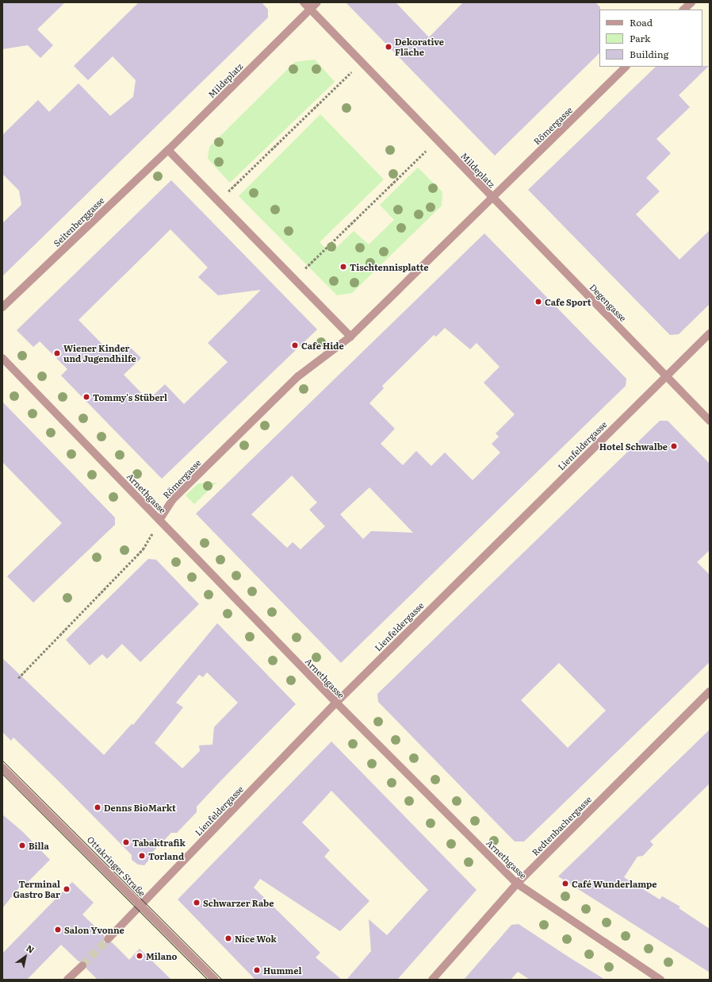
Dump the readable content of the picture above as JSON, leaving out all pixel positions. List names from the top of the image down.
{
  "streets": {
    "street": [
      "Mildeplatz",
      "Römergasse",
      "Seitenberggasse",
      "Degengasse",
      "Lienfeldergasse",
      "Arnethgasse",
      "Redtenbachergasse",
      "Ottakringer Straße"
    ]
  },
  "crossings": [
    ["Mildeplatz", "Römergasse"],
    ["Mildeplatz", "Seitenberggasse"],
    ["Mildeplatz", "Degengasse"],
    ["Römergasse", "Degengasse"],
    ["Römergasse", "Arnethgasse"],
    ["Degengasse", "Lienfeldergasse"],
    ["Lienfeldergasse", "Arnethgasse"],
    ["Lienfeldergasse", "Ottakringer Straße"],
    ["Arnethgasse", "Redtenbachergasse"]
  ],
  "places": [
    "Dekorative Fläche",
    "Tischtennisplatte",
    "Cafe Sport",
    "Cafe Hide",
    "Wiener Kinder und Jugendhilfe",
    "Tommy's Stüberl",
    "Hotel Schwalbe",
    "Denns BioMarkt",
    "Tabaktrafik",
    "Billa",
    "Torland",
    "Café Wunderlampe",
    "Terminal Gastro Bar",
    "Schwarzer Rabe",
    "Salon Yvonne",
    "Nice Wok",
    "Milano",
    "Hummel"
  ],
  "legend": ["Road", "Park", "Building"],
  "north": "top right"
}
